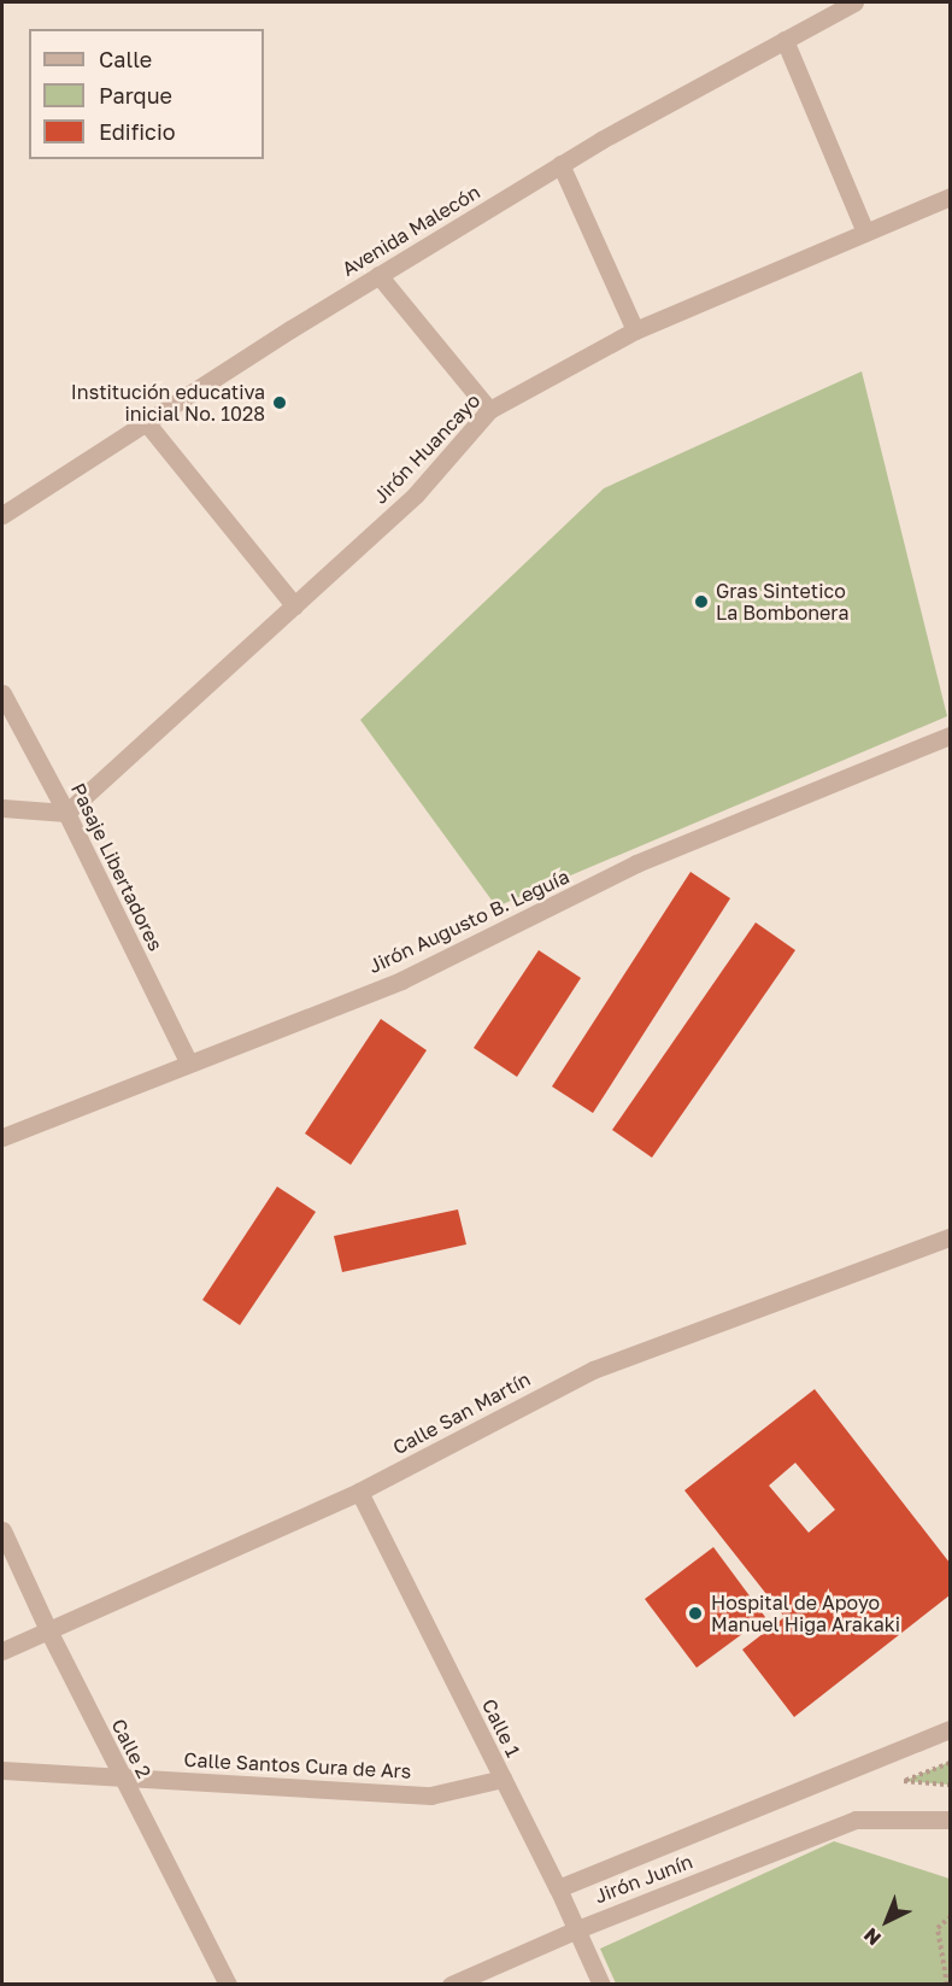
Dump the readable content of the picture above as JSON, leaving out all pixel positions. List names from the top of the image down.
{
  "streets": {
    "street": [
      "Avenida Malecón",
      "Jirón Huancayo",
      "Pasaje Libertadores",
      "Jirón Augusto B. Leguía",
      "Calle San Martín",
      "Calle 1",
      "Calle 2",
      "Calle Santos Cura de Ars",
      "Jirón Junín"
    ]
  },
  "crossings": [
    ["Jirón Huancayo", "Pasaje Libertadores"],
    ["Pasaje Libertadores", "Jirón Augusto B. Leguía"],
    ["Calle San Martín", "Calle 1"],
    ["Calle San Martín", "Calle 2"],
    ["Calle 1", "Calle Santos Cura de Ars"],
    ["Calle 1", "Jirón Junín"],
    ["Calle 2", "Calle Santos Cura de Ars"]
  ],
  "places": ["Institución educativa inicial No. 1028", "Gras Sintetico La Bombonera", "Hospital de Apoyo Manuel Higa Arakaki"],
  "legend": ["Calle", "Parque", "Edificio"],
  "north": "bottom left"
}
